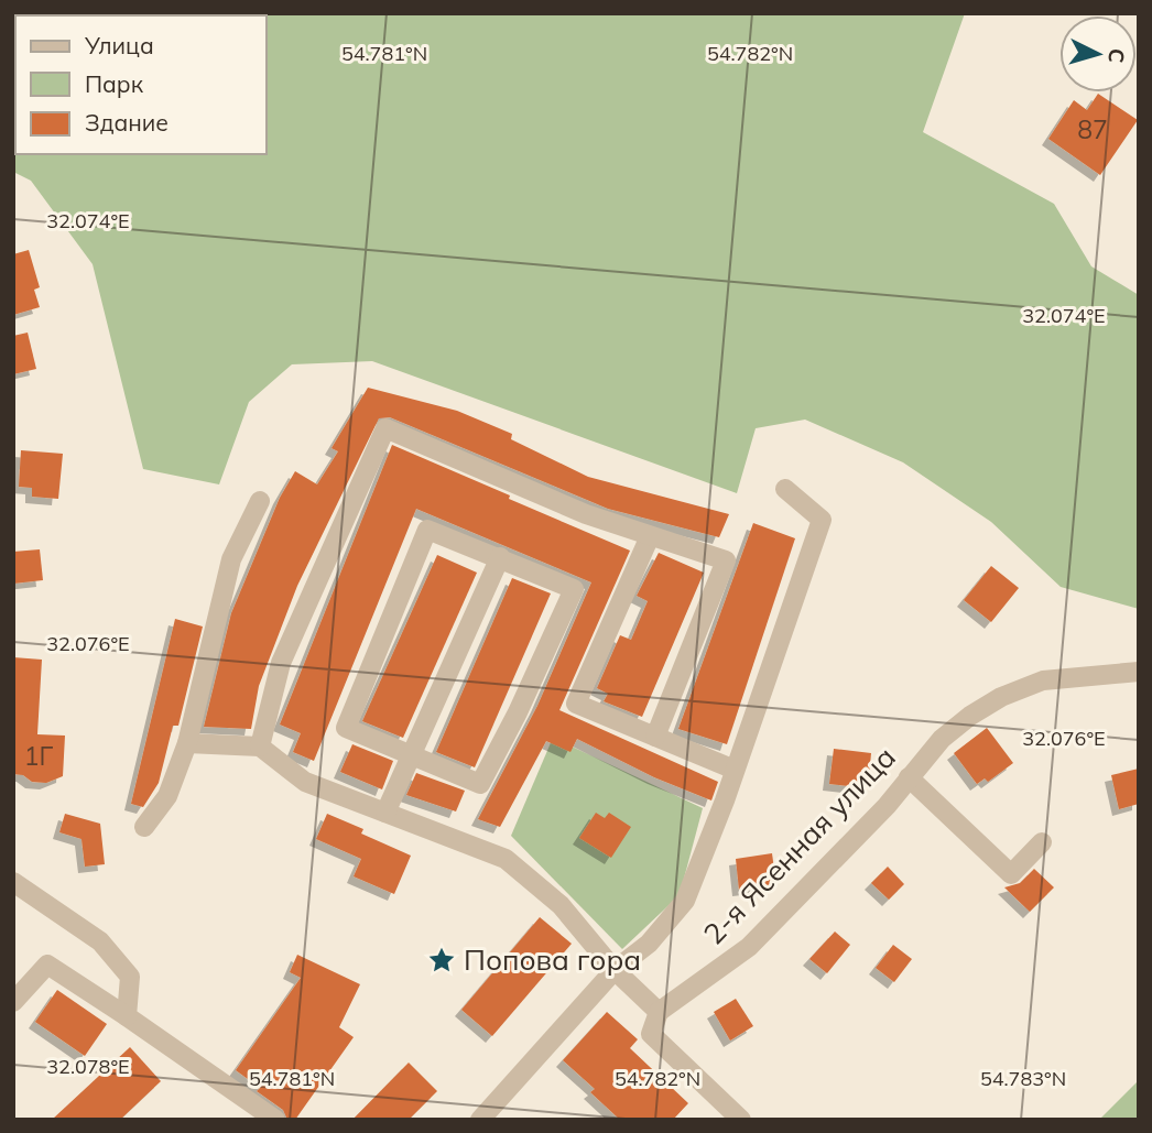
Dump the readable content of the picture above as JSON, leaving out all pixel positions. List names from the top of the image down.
{
  "streets": {
    "street": ["2-я Ясенная улица"]
  },
  "places": {
    "place": ["Попова гора"]
  },
  "house_numbers": ["87", "1Г"],
  "legend": ["Улица", "Парк", "Здание"],
  "north": "right",
  "coordinates": [
    "54.781°N",
    "54.782°N",
    "32.074°E",
    "32.076°E",
    "32.078°E",
    "54.783°N"
  ]
}
